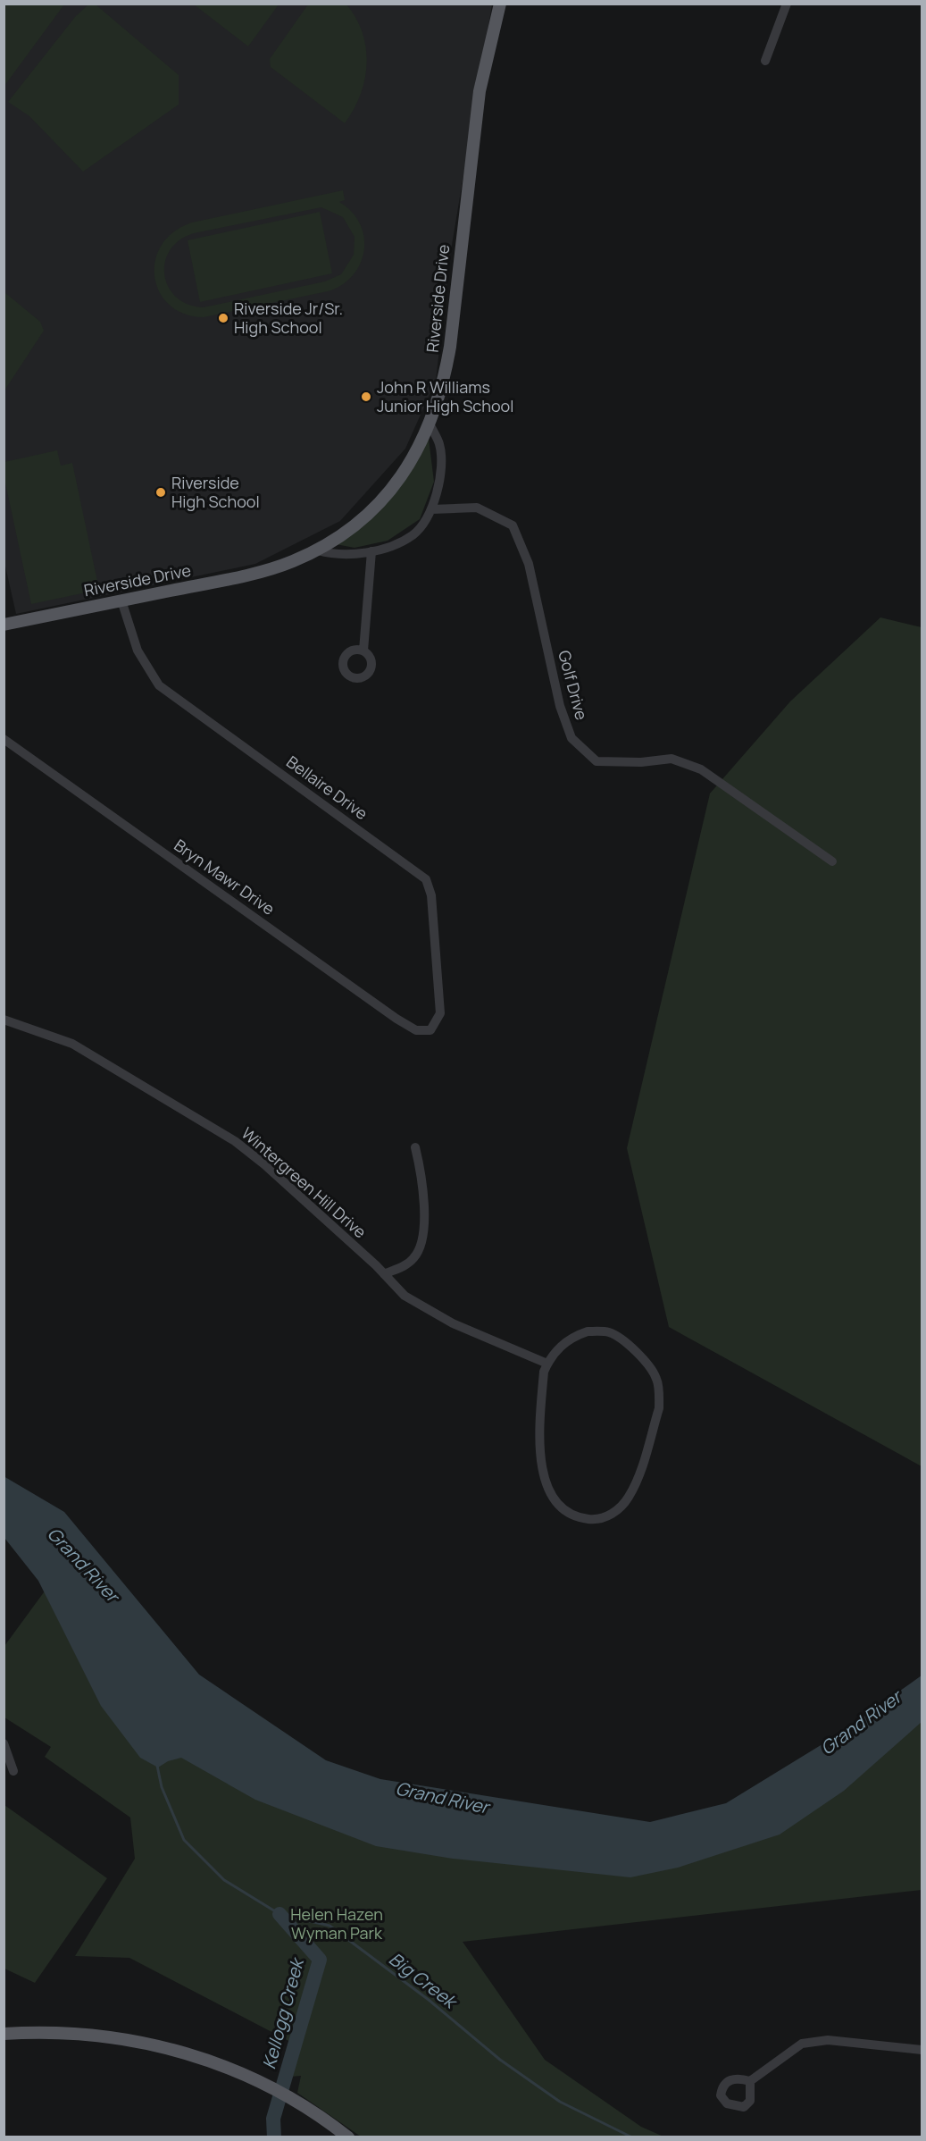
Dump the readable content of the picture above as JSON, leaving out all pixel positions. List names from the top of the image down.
{
  "streets": {
    "main road": ["Riverside Drive"],
    "street": [
      "Golf Drive",
      "Bellaire Drive",
      "Bryn Mawr Drive",
      "Wintergreen Hill Drive"
    ]
  },
  "crossings": [
    ["Riverside Drive", "Bellaire Drive"],
    ["Bellaire Drive", "Bryn Mawr Drive"]
  ],
  "water": ["Grand River", "Big Creek", "Kellogg Creek"],
  "parks": ["Helen Hazen Wyman Park"],
  "places": ["Riverside Jr/Sr. High School", "John R Williams Junior High School", "Riverside High School"]
}
